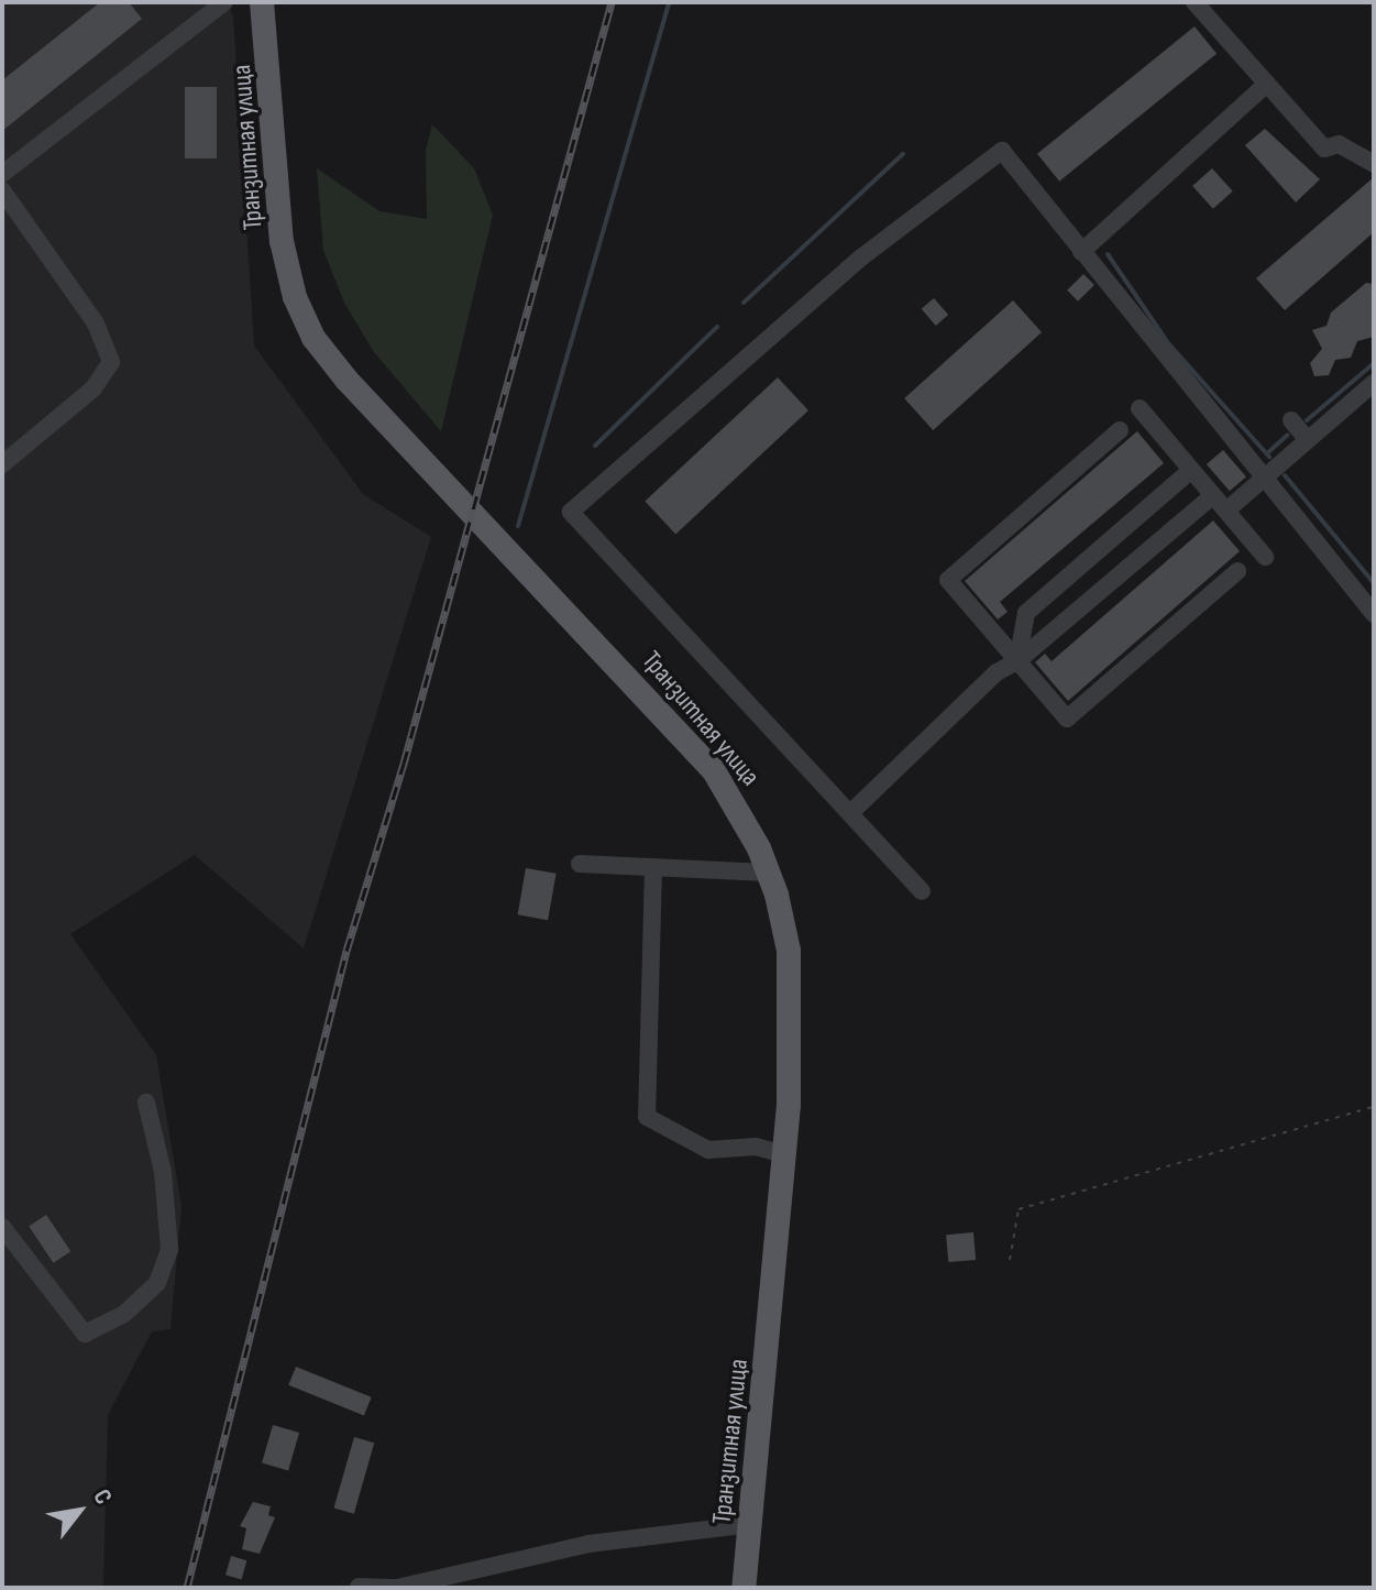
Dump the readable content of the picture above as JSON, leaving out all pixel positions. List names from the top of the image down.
{
  "streets": {
    "main road": ["Транзитная улица"]
  },
  "north": "top right"
}
